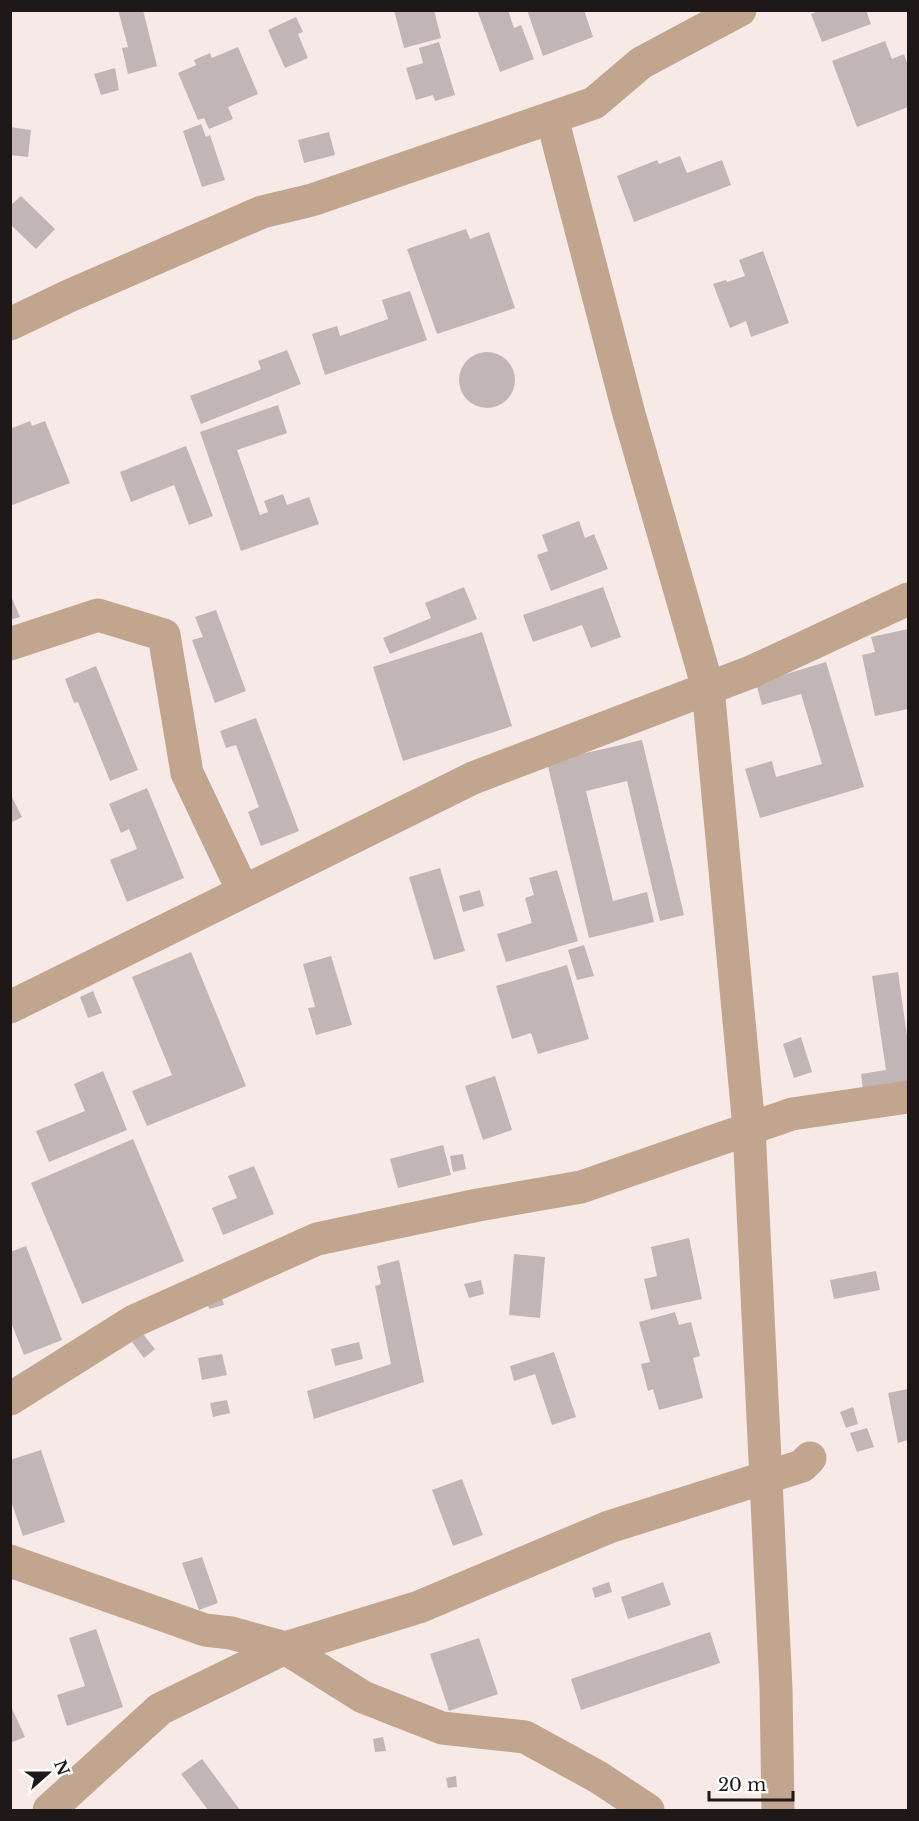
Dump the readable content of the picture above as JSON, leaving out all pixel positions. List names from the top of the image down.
{
  "scale_bar": "20 m",
  "north": "right"
}
